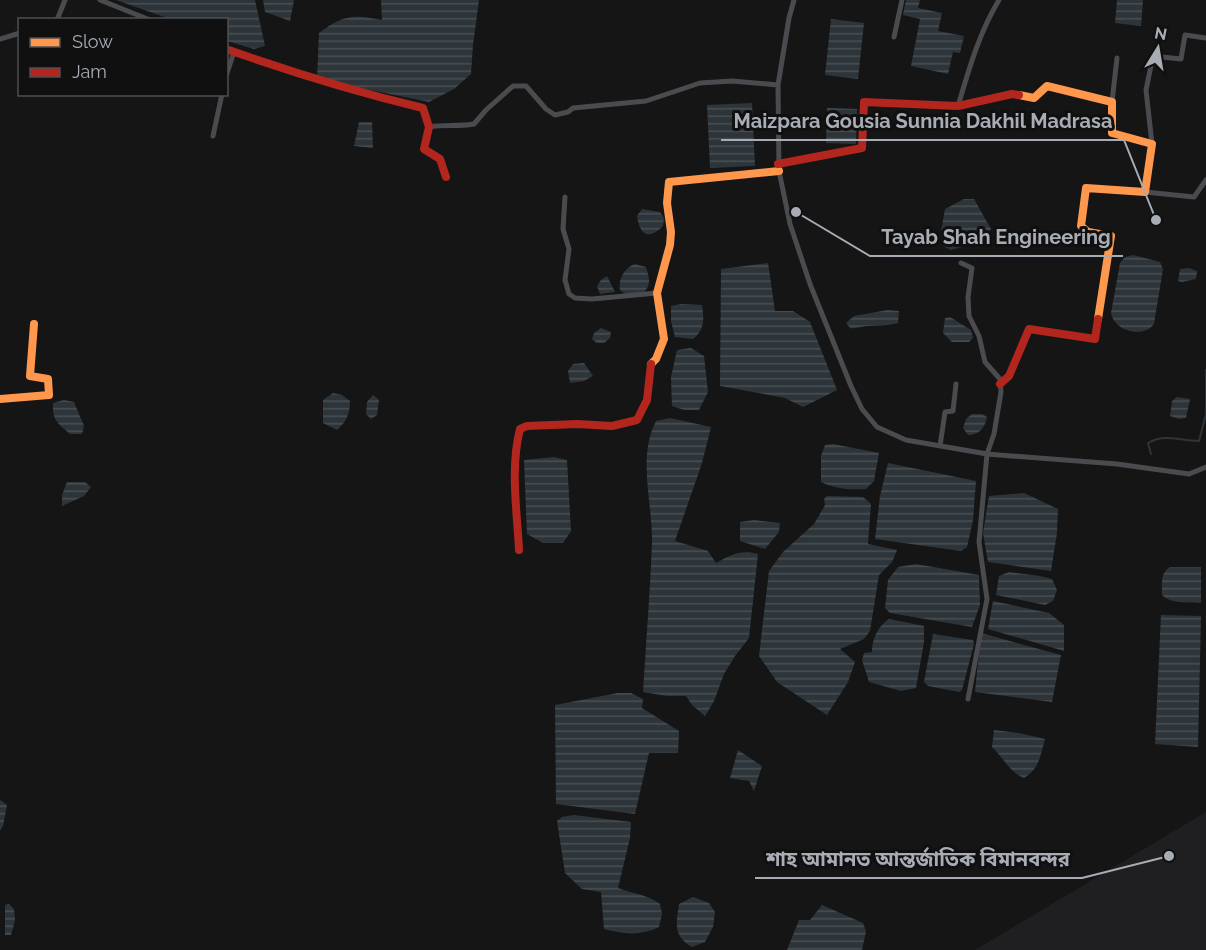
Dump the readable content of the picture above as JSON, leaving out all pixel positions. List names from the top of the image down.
{
  "places": ["Tayab Shah Engineering", "Maizpara Gousia Sunnia Dakhil Madrasa", "শাহ আমানত আন্তর্জাতিক বিমানবন্দর"],
  "legend": ["Slow", "Jam"],
  "north": "top"
}
